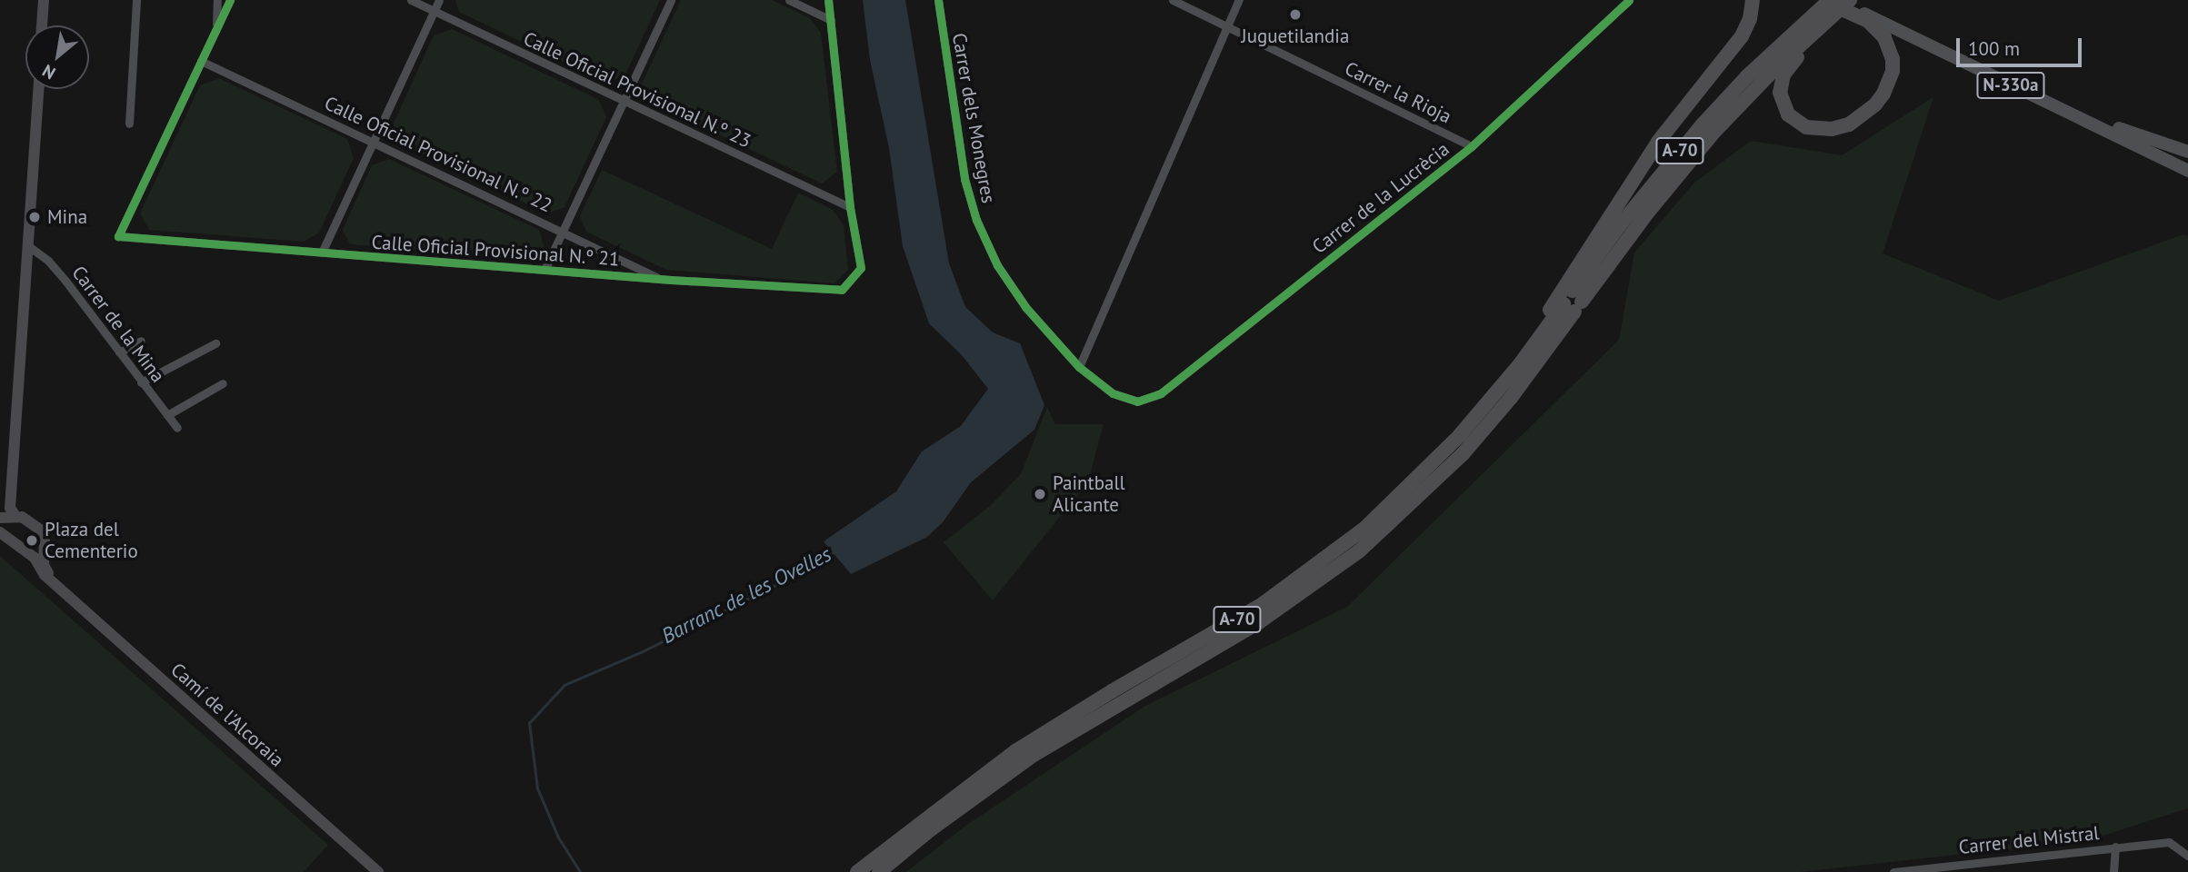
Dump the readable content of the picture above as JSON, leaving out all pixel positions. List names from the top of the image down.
{
  "streets": {
    "highway": ["A-70"],
    "main road": ["N-330a"],
    "street": [
      "Calle Oficial Provisional N.º 23",
      "Carrer la Rioja",
      "Carrer dels Monegres",
      "Calle Oficial Provisional N.º 22",
      "Carrer de la Lucrècia",
      "Calle Oficial Provisional N.º 21",
      "Carrer de la Mina",
      "Camí de l'Alcoraia",
      "Carrer del Mistral"
    ]
  },
  "crossings": [
    ["N-330a", "A-70"],
    ["Calle Oficial Provisional N.º 23", "Calle Oficial Provisional N.º 21"],
    ["Carrer la Rioja", "Carrer de la Lucrècia"],
    ["Carrer dels Monegres", "Carrer de la Lucrècia"],
    ["Calle Oficial Provisional N.º 22", "Calle Oficial Provisional N.º 21"]
  ],
  "water": ["Barranc de les Ovelles"],
  "places": [
    "Juguetilandia",
    "Mina",
    "Paintball Alicante",
    "Plaza del Cementerio"
  ],
  "scale_bar": "100 m",
  "north": "bottom left"
}
